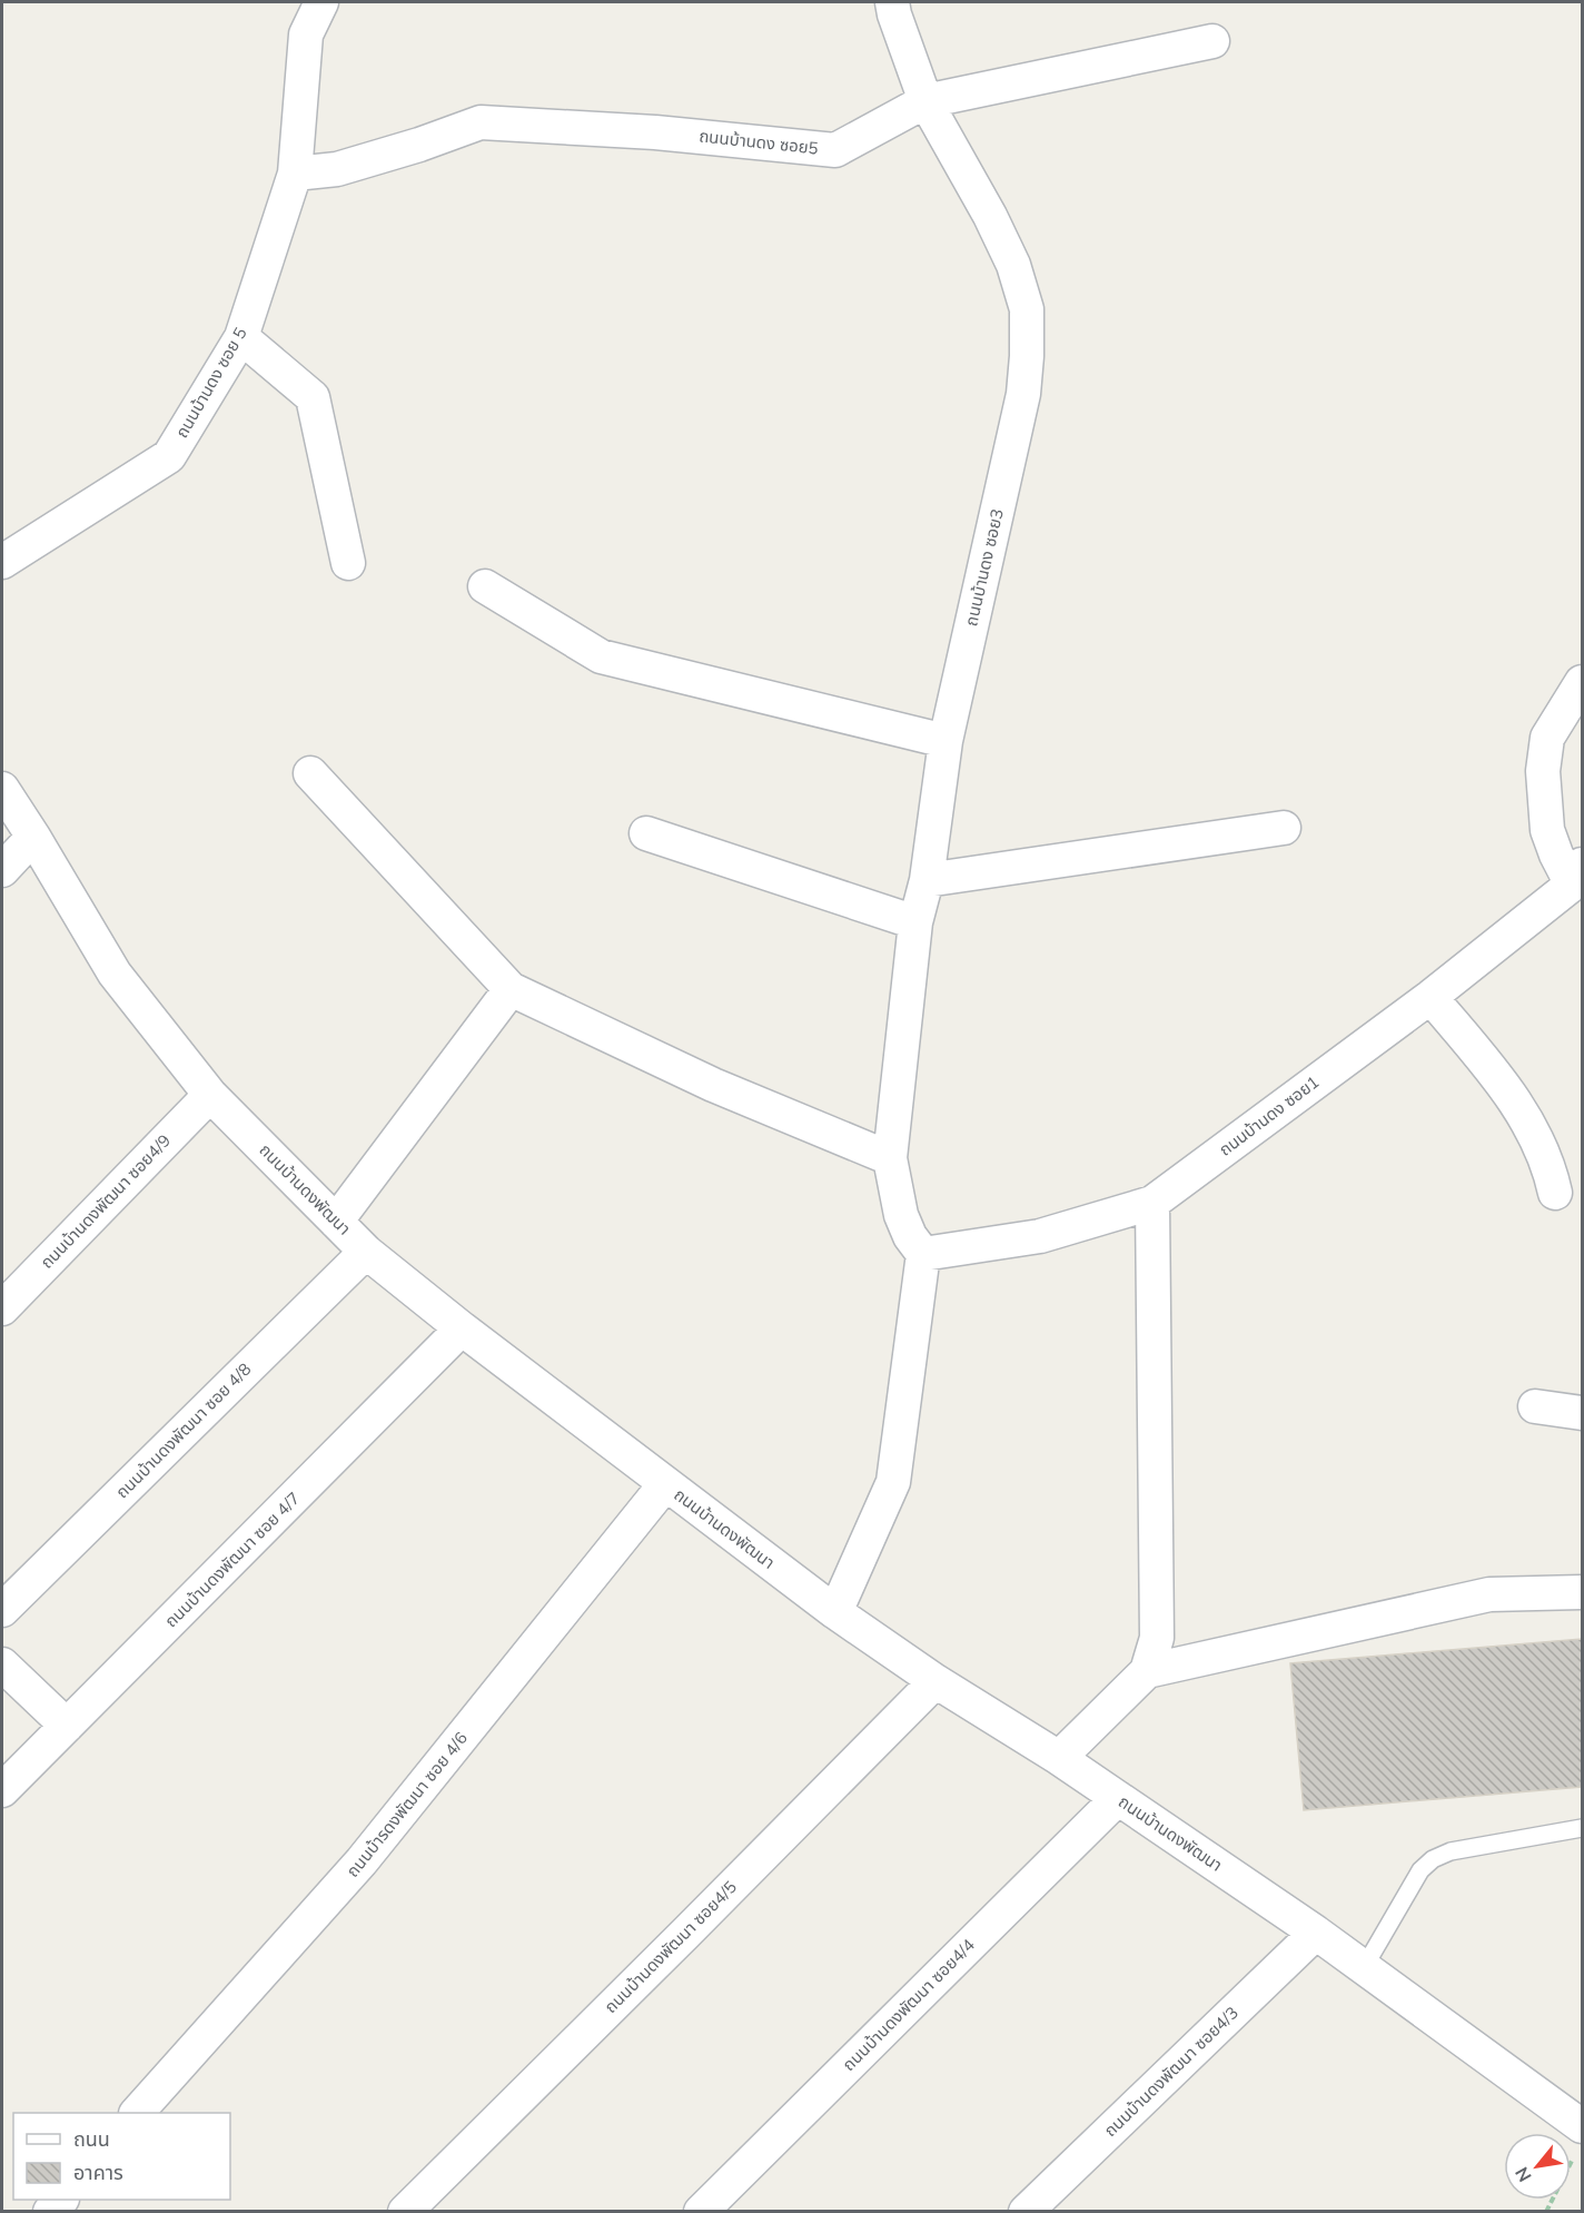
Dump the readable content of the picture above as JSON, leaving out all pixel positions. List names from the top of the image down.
{
  "streets": {
    "street": [
      "ถนนบ้านดง ซอย5",
      "ถนนบ้านดง ซอย 5",
      "ถนนบ้านดง ซอย3",
      "ถนนบ้านดง ซอย1",
      "ถนนบ้านดงพัฒนา",
      "ถนนบ้านดงพัฒนา ซอย4/9",
      "ถนนบ้านดงพัฒนา ซอย 4/8",
      "ถนนบ้านดงพัฒนา ซอย 4/7",
      "ถนนบ้ารดงพัฒนา ซอย 4/6",
      "ถนนบ้านดงพัฒนา ซอย4/5",
      "ถนนบ้านดงพัฒนา ซอย4/4",
      "ถนนบ้านดงพัฒนา ซอย4/3"
    ]
  },
  "crossings": [
    ["ถนนบ้านดง ซอย5", "ถนนบ้านดง ซอย 5"],
    ["ถนนบ้านดง ซอย5", "ถนนบ้านดง ซอย3"],
    ["ถนนบ้านดง ซอย3", "ถนนบ้านดง ซอย1"],
    ["ถนนบ้านดงพัฒนา", "ถนนบ้านดงพัฒนา ซอย4/9"],
    ["ถนนบ้านดงพัฒนา", "ถนนบ้านดงพัฒนา ซอย 4/8"],
    ["ถนนบ้านดงพัฒนา", "ถนนบ้านดงพัฒนา ซอย 4/7"],
    ["ถนนบ้านดงพัฒนา", "ถนนบ้ารดงพัฒนา ซอย 4/6"],
    ["ถนนบ้านดงพัฒนา", "ถนนบ้านดงพัฒนา ซอย4/5"],
    ["ถนนบ้านดงพัฒนา", "ถนนบ้านดงพัฒนา ซอย4/4"],
    ["ถนนบ้านดงพัฒนา", "ถนนบ้านดงพัฒนา ซอย4/3"]
  ],
  "legend": ["ถนน", "อาคาร"],
  "north": "bottom left"
}
